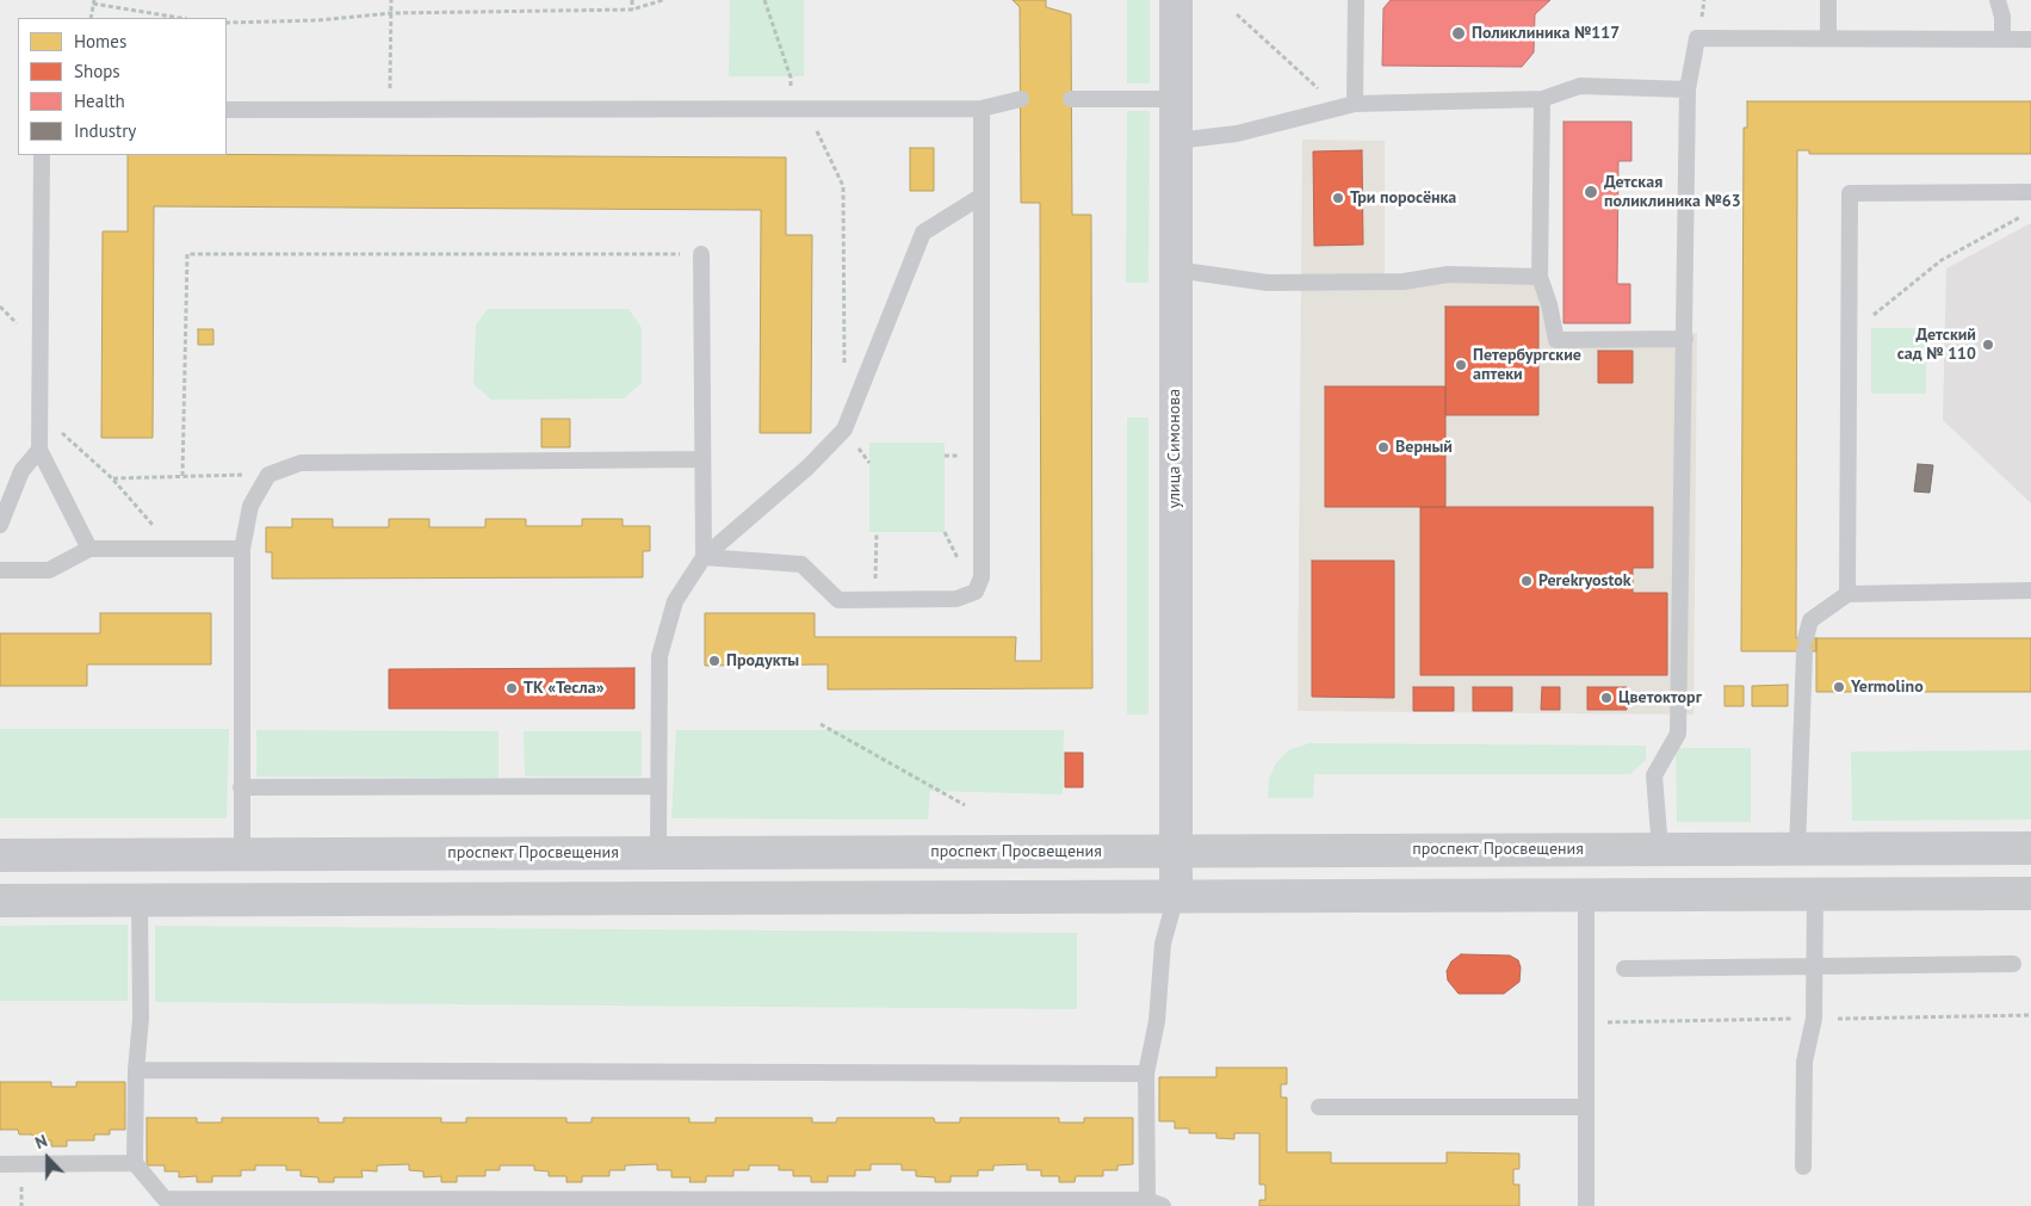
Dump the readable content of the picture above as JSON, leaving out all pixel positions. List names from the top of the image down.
{
  "streets": {
    "main road": ["улица Симонова", "проспект Просвещения"]
  },
  "crossings": [
    ["улица Симонова", "проспект Просвещения"]
  ],
  "places": [
    "Поликлиника №117",
    "Детская поликлиника №63",
    "Три поросёнка",
    "Детский сад № 110",
    "Петербургские аптеки",
    "Верный",
    "Perekryostok",
    "Продукты",
    "Yermolino",
    "ТК «Тесла»",
    "Цветокторг"
  ],
  "legend": [
    "Homes",
    "Shops",
    "Health",
    "Industry"
  ],
  "north": "top"
}
